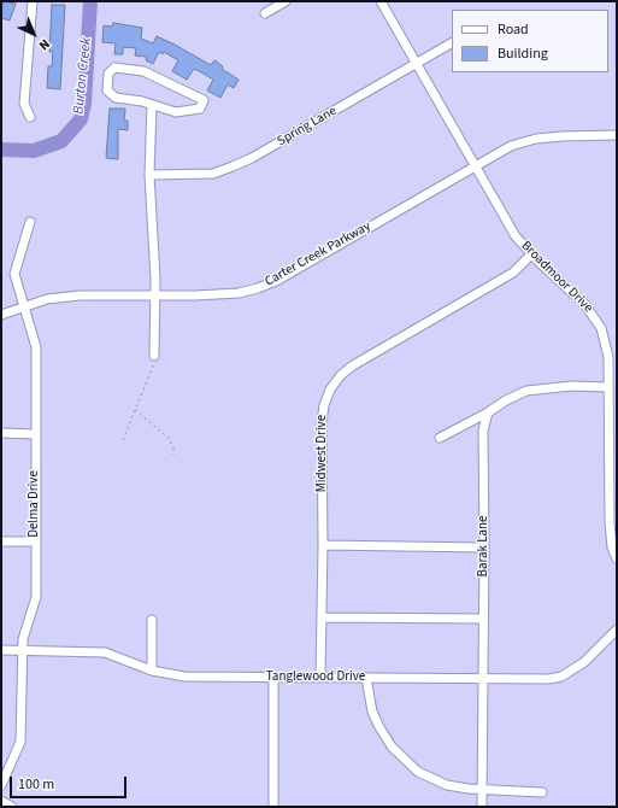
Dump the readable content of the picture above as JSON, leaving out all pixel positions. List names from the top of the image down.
{
  "streets": {
    "street": [
      "Spring Lane",
      "Carter Creek Parkway",
      "Broadmoor Drive",
      "Midwest Drive",
      "Delma Drive",
      "Barak Lane",
      "Tanglewood Drive"
    ]
  },
  "crossings": [
    ["Spring Lane", "Broadmoor Drive"],
    ["Carter Creek Parkway", "Broadmoor Drive"],
    ["Carter Creek Parkway", "Delma Drive"],
    ["Broadmoor Drive", "Midwest Drive"],
    ["Midwest Drive", "Tanglewood Drive"],
    ["Delma Drive", "Tanglewood Drive"],
    ["Barak Lane", "Tanglewood Drive"]
  ],
  "water": ["Burton Creek"],
  "legend": ["Road", "Building"],
  "scale_bar": "100 m",
  "north": "bottom right"
}
